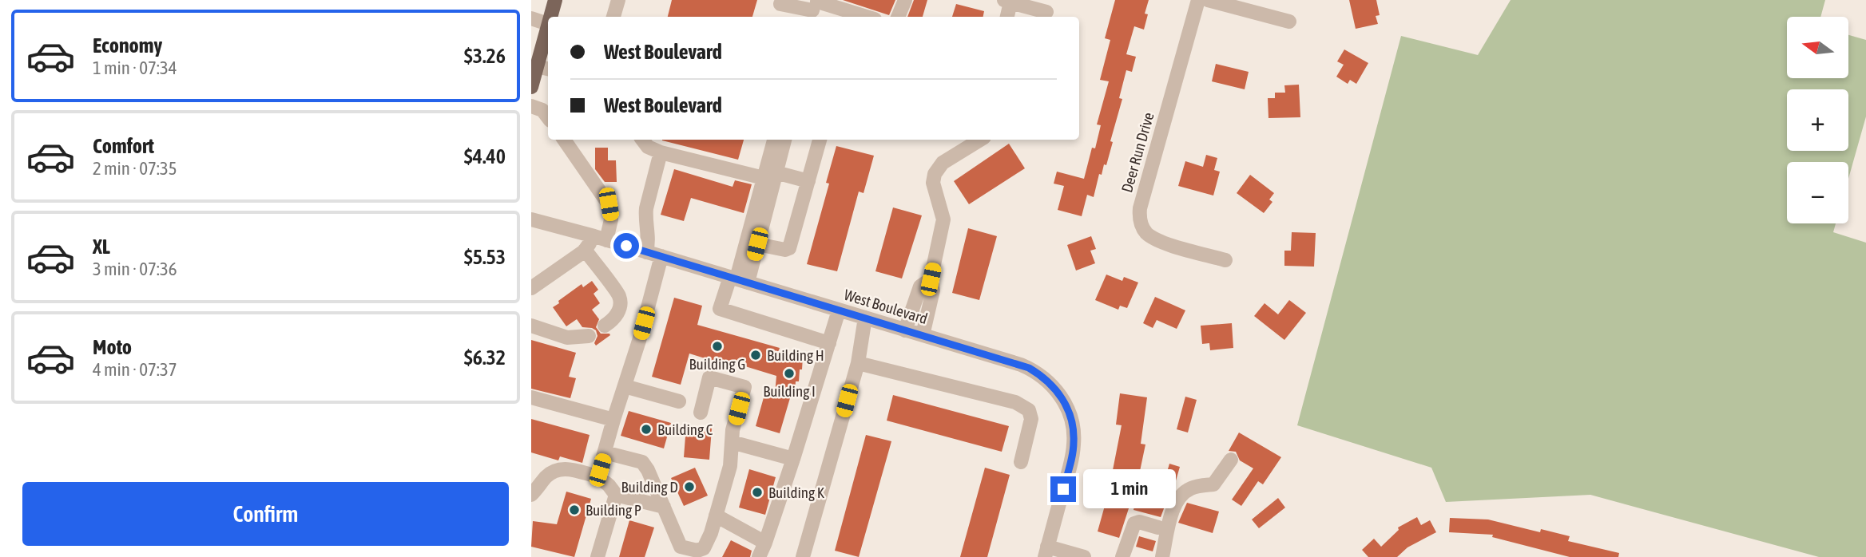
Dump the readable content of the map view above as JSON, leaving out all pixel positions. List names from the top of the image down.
{
  "streets": {
    "street": ["Deer Run Drive", "West Boulevard"]
  },
  "places": [
    "Building G",
    "Building H",
    "Building I",
    "Building C",
    "Building D",
    "Building K",
    "Building P"
  ],
  "north": "left",
  "page": {
    "list": [
      {
        "name": "Economy",
        "note": "1 min · 07:34",
        "value": "$3.26"
      },
      {
        "name": "Comfort",
        "note": "2 min · 07:35",
        "value": "$4.40"
      },
      {
        "name": "XL",
        "note": "3 min · 07:36",
        "value": "$5.53"
      },
      {
        "name": "Moto",
        "note": "4 min · 07:37",
        "value": "$6.32"
      }
    ],
    "map_buttons": ["+", "−"],
    "banner": ["West Boulevard", "West Boulevard"],
    "bubble": "1 min",
    "buttons": "Confirm"
  }
}
